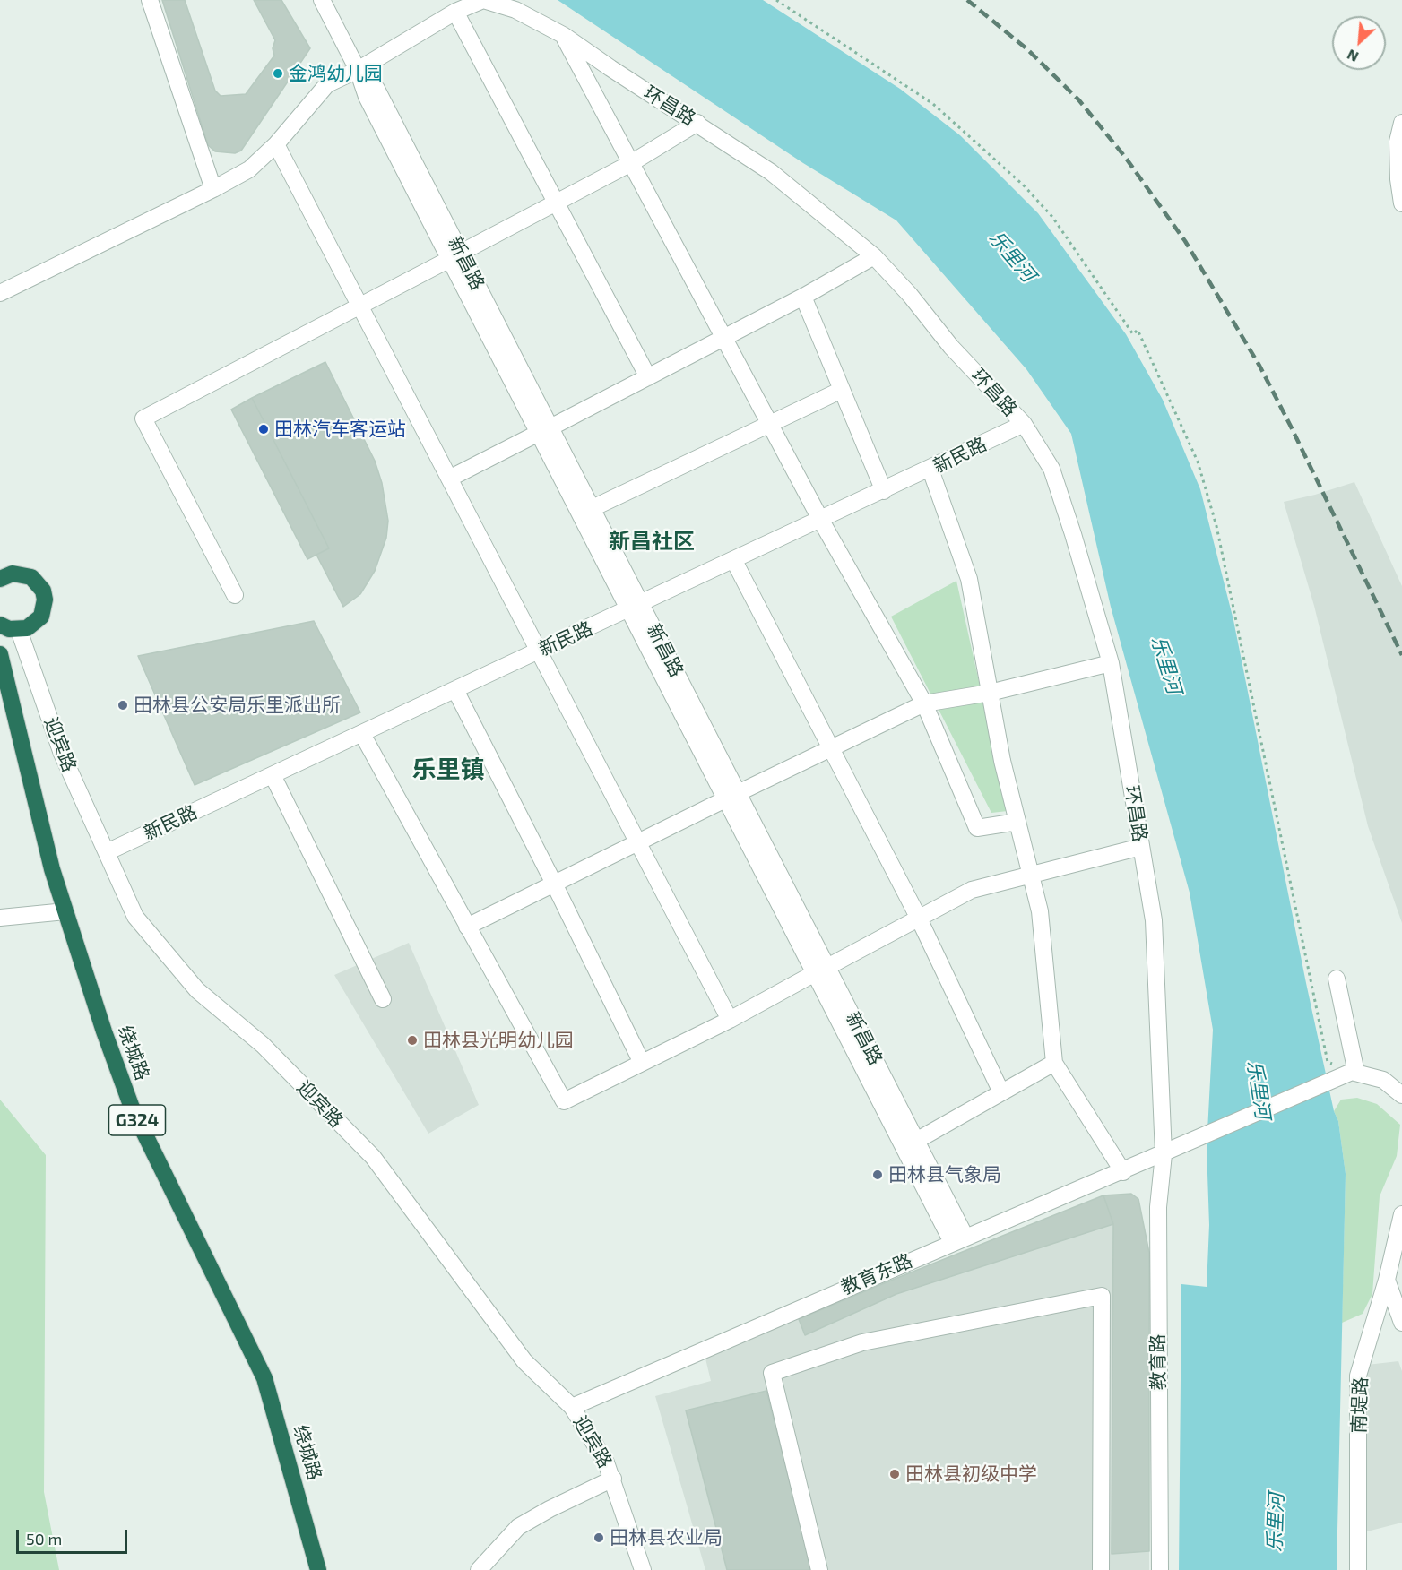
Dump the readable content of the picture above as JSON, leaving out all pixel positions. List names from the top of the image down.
{
  "streets": {
    "highway": ["绕城路", "G324"],
    "street": [
      "环昌路",
      "新昌路",
      "新民路",
      "迎宾路",
      "教育东路",
      "教育路",
      "南堤路"
    ]
  },
  "crossings": [
    ["环昌路", "新昌路"],
    ["环昌路", "新民路"],
    ["环昌路", "教育东路"],
    ["环昌路", "教育路"],
    ["新昌路", "新民路"],
    ["新昌路", "教育东路"],
    ["新民路", "迎宾路"],
    ["迎宾路", "教育东路"],
    ["教育东路", "教育路"]
  ],
  "districts": ["新昌社区", "乐里镇"],
  "water": ["乐里河"],
  "places": [
    "金鸿幼儿园",
    "田林汽车客运站",
    "田林县公安局乐里派出所",
    "田林县光明幼儿园",
    "田林县气象局",
    "田林县初级中学",
    "田林县农业局"
  ],
  "scale_bar": "50 m",
  "north": "bottom left"
}
